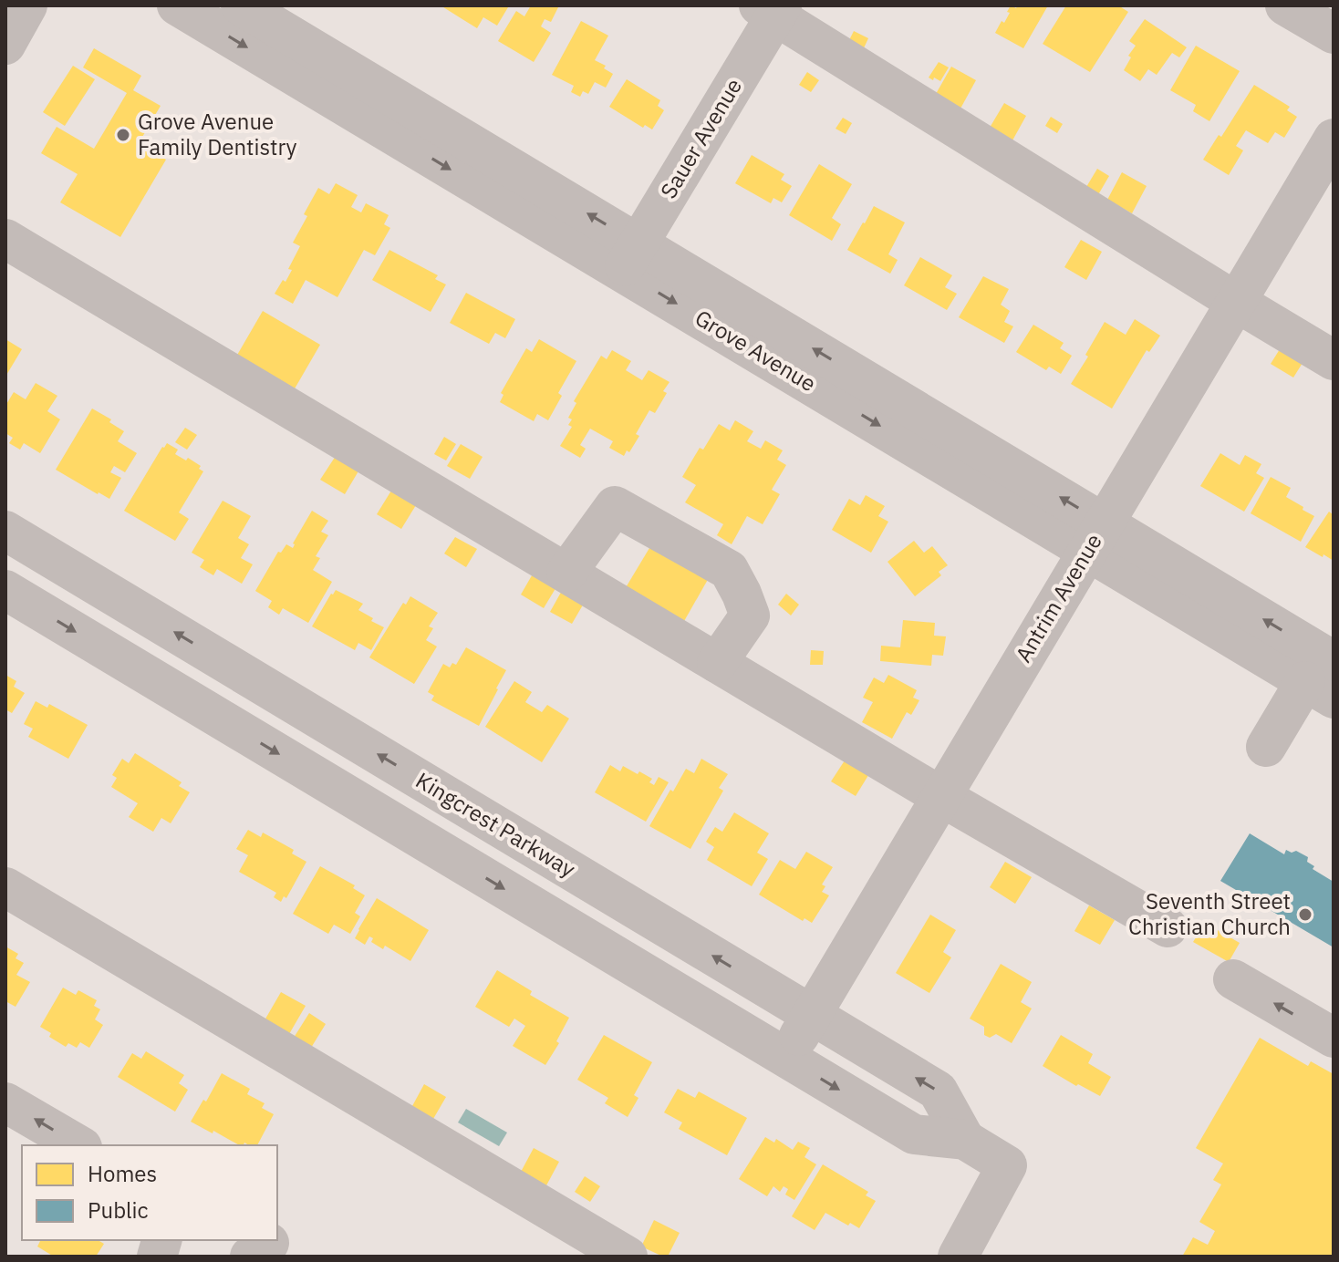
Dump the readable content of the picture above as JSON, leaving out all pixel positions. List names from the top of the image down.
{
  "streets": {
    "street": [
      "Sauer Avenue",
      "Grove Avenue",
      "Antrim Avenue",
      "Kingcrest Parkway"
    ]
  },
  "crossings": [
    ["Sauer Avenue", "Grove Avenue"],
    ["Grove Avenue", "Antrim Avenue"],
    ["Antrim Avenue", "Kingcrest Parkway"]
  ],
  "places": ["Grove Avenue Family Dentistry", "Seventh Street Christian Church"],
  "legend": ["Homes", "Public"]
}
